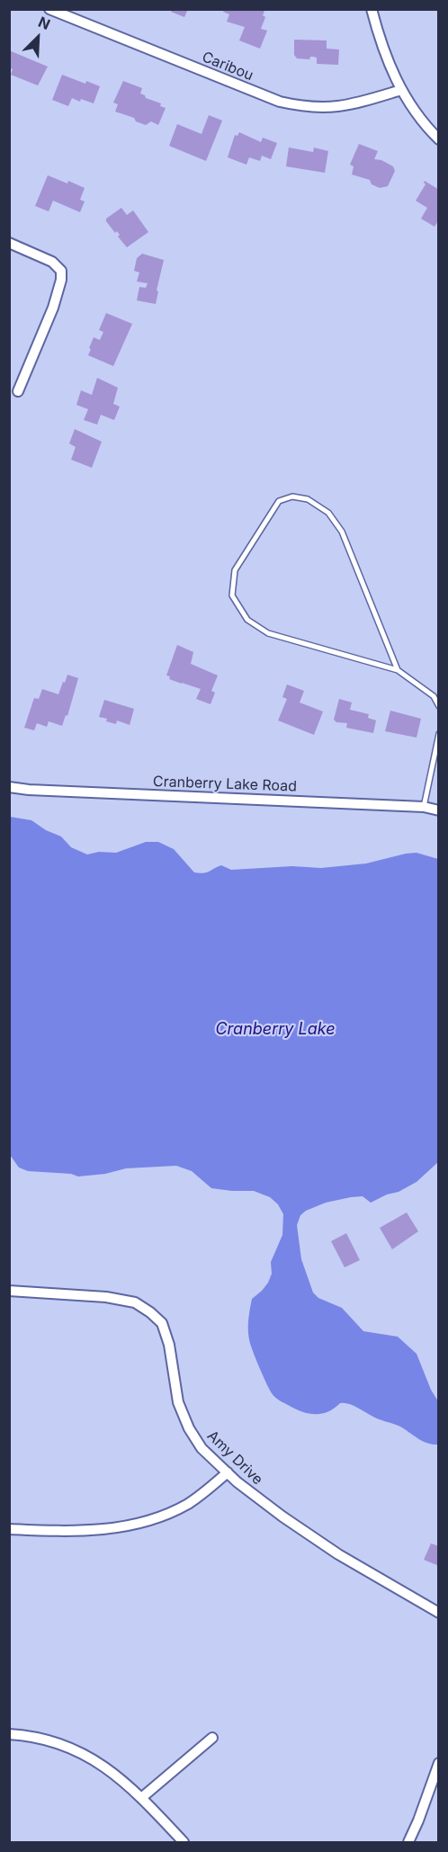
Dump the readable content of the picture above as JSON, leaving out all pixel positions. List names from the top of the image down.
{
  "streets": {
    "street": ["Caribou", "Cranberry Lake Road", "Amy Drive"]
  },
  "water": ["Cranberry Lake"],
  "north": "top right"
}
